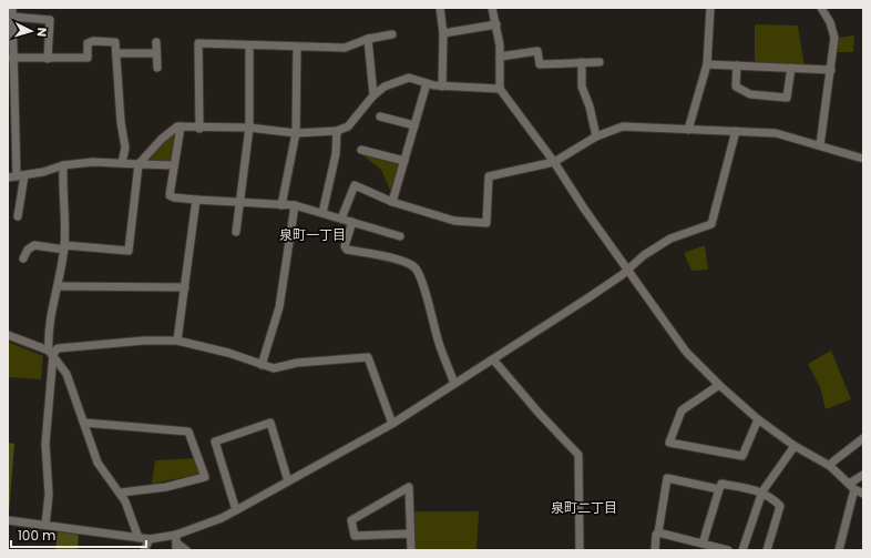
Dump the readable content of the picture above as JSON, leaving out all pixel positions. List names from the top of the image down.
{
  "districts": ["泉町一丁目", "泉町二丁目"],
  "scale_bar": "100 m",
  "north": "right"
}
